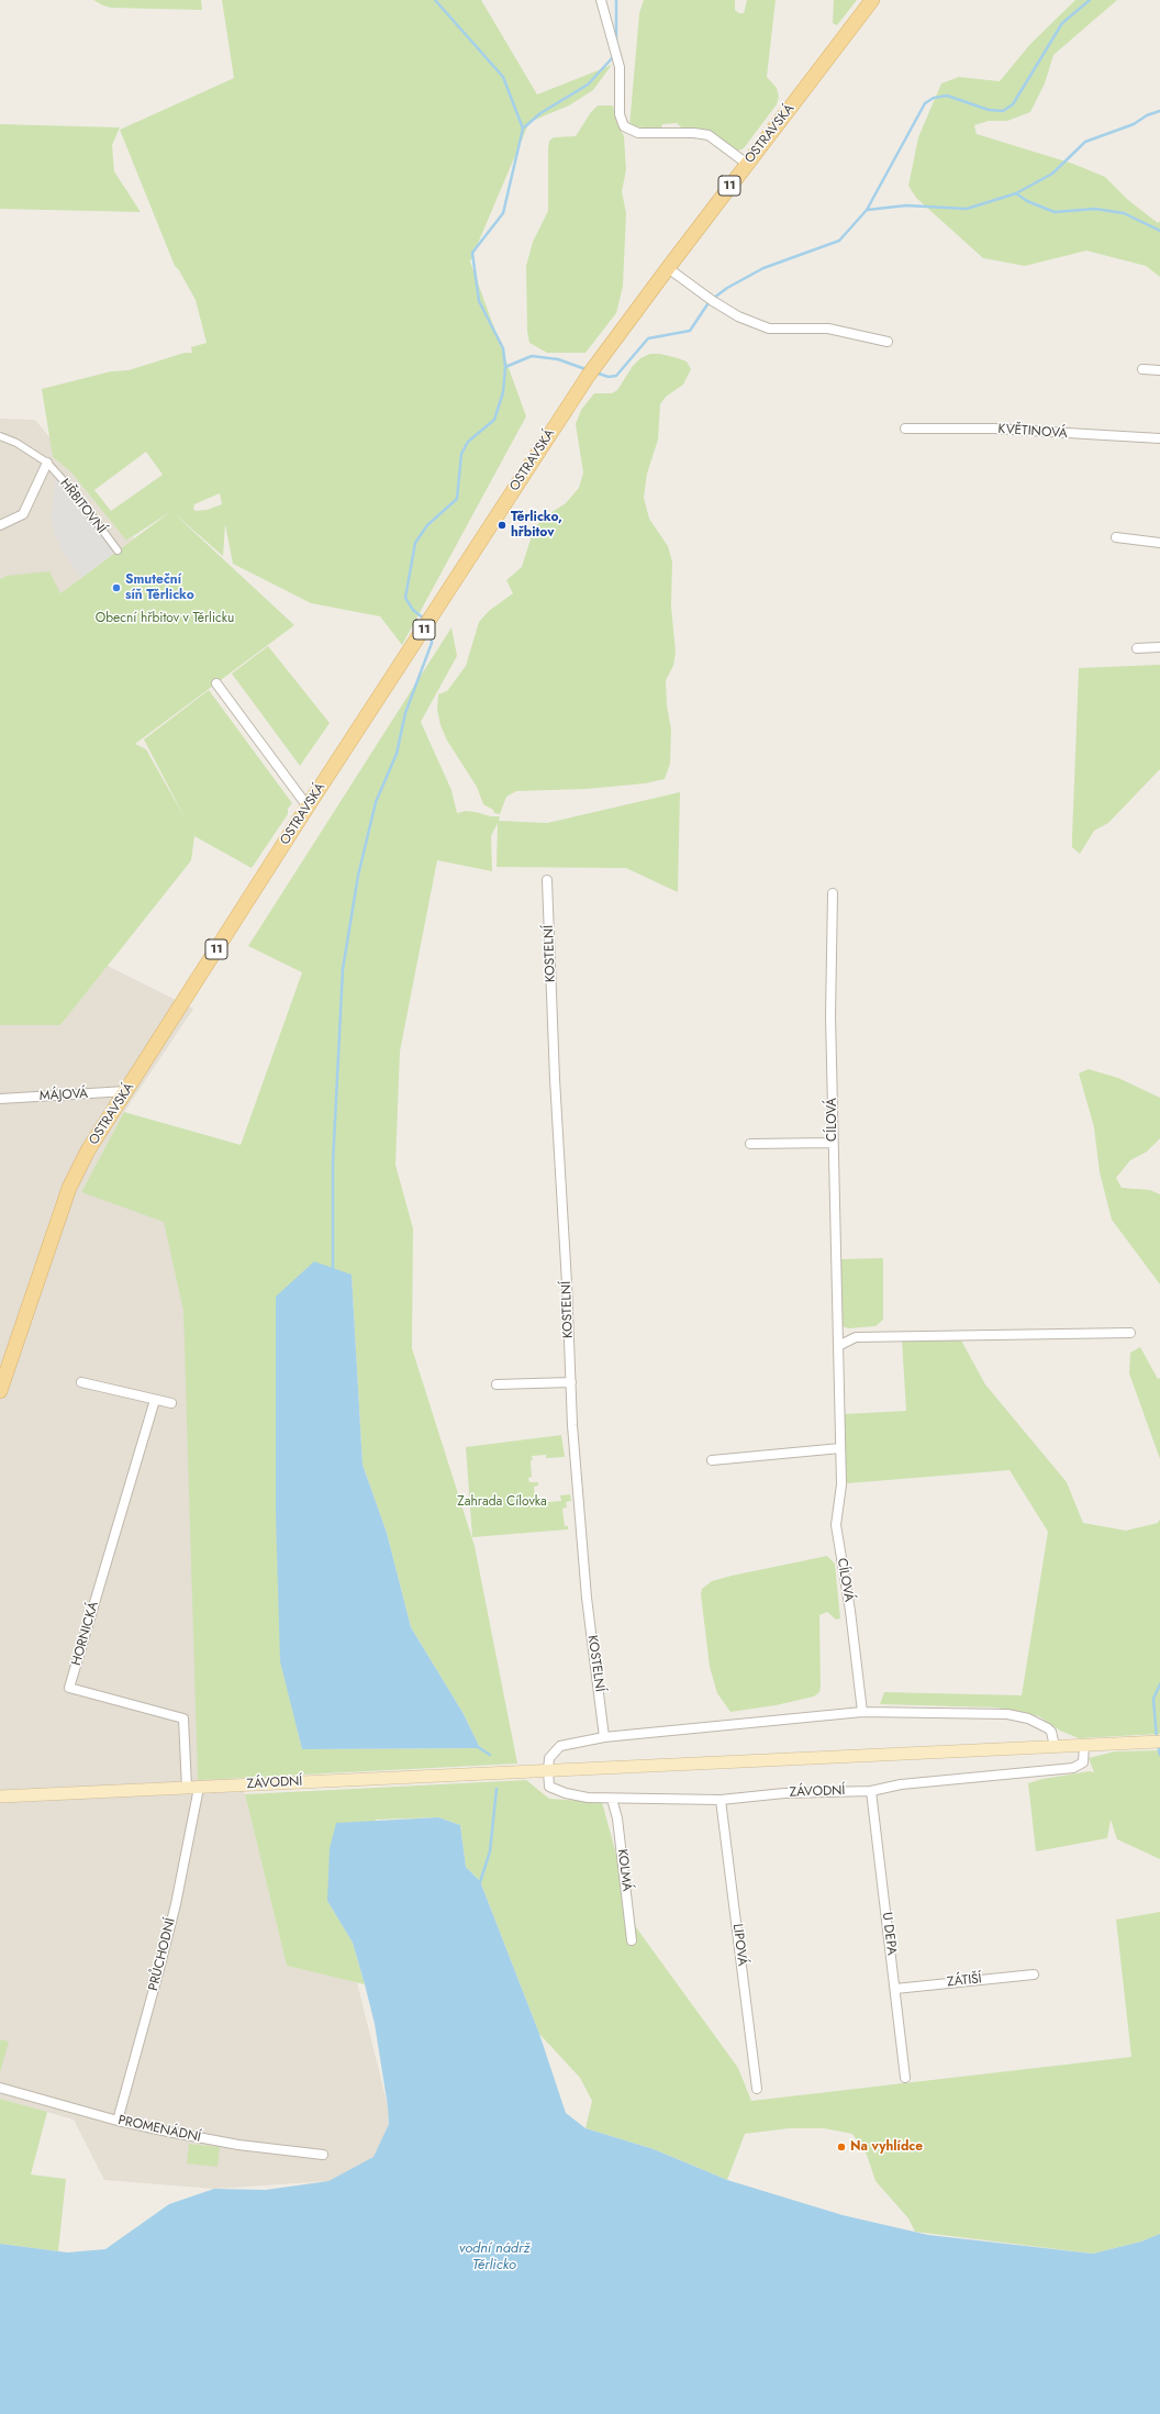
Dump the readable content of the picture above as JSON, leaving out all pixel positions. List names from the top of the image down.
{
  "streets": {
    "main road": ["OSTRAVSKÁ", "11", "ZÁVODNÍ"],
    "street": [
      "KVĚTINOVÁ",
      "HŘBITOVNÍ",
      "KOSTELNÍ",
      "MÁJOVÁ",
      "CÍLOVÁ",
      "HORNICKÁ",
      "KOLMÁ",
      "U DEPA",
      "LIPOVÁ",
      "PRŮCHODNÍ",
      "ZÁTIŠÍ",
      "PROMENÁDNÍ"
    ]
  },
  "crossings": [
    ["OSTRAVSKÁ", "MÁJOVÁ"],
    ["HORNICKÁ", "ZÁVODNÍ"],
    ["HORNICKÁ", "PRŮCHODNÍ"],
    ["ZÁVODNÍ", "KOLMÁ"],
    ["ZÁVODNÍ", "U DEPA"],
    ["ZÁVODNÍ", "LIPOVÁ"],
    ["ZÁVODNÍ", "PRŮCHODNÍ"],
    ["U DEPA", "ZÁTIŠÍ"],
    ["PRŮCHODNÍ", "PROMENÁDNÍ"]
  ],
  "water": ["vodní nádrž Těrlicko"],
  "parks": ["Obecní hřbitov v Těrlicku", "Zahrada Cílovka"],
  "places": ["Těrlicko, hřbitov", "Smuteční síň Těrlicko", "Na vyhlídce"]
}
